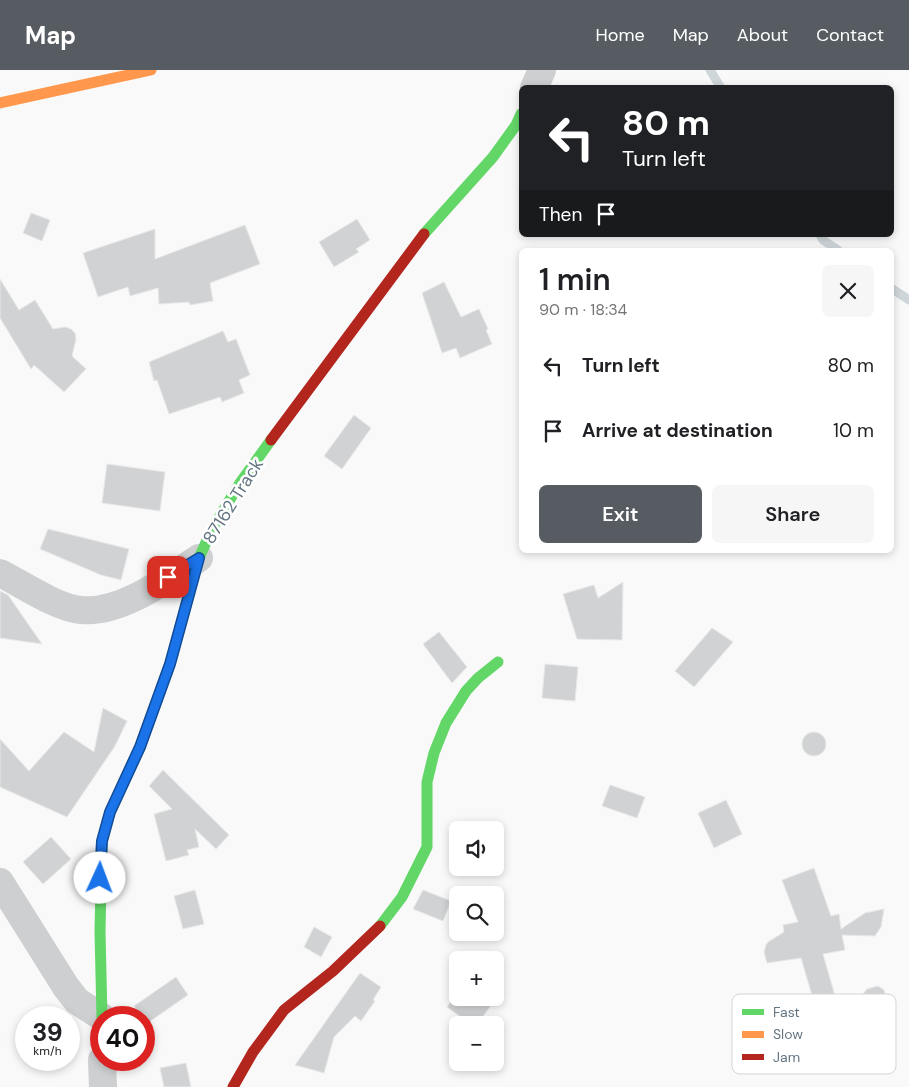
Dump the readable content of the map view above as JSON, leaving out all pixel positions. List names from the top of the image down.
{
  "streets": {
    "street": ["87162 Track"]
  },
  "legend": ["Fast", "Slow", "Jam"],
  "page": {
    "header": "Map",
    "nav": [
      "Home",
      "Map",
      "About",
      "Contact"
    ],
    "turn": ["80 m", "Turn left"],
    "then": "Then",
    "heading": ["1 min", "90 m · 18:34"],
    "list": [
      {
        "name": "Turn left",
        "value": "80 m"
      },
      {
        "name": "Arrive at destination",
        "value": "10 m"
      }
    ],
    "buttons": ["Exit", "Share"],
    "map_buttons": ["+", "−"],
    "speed": "39 km/h",
    "limit": "40"
  }
}
